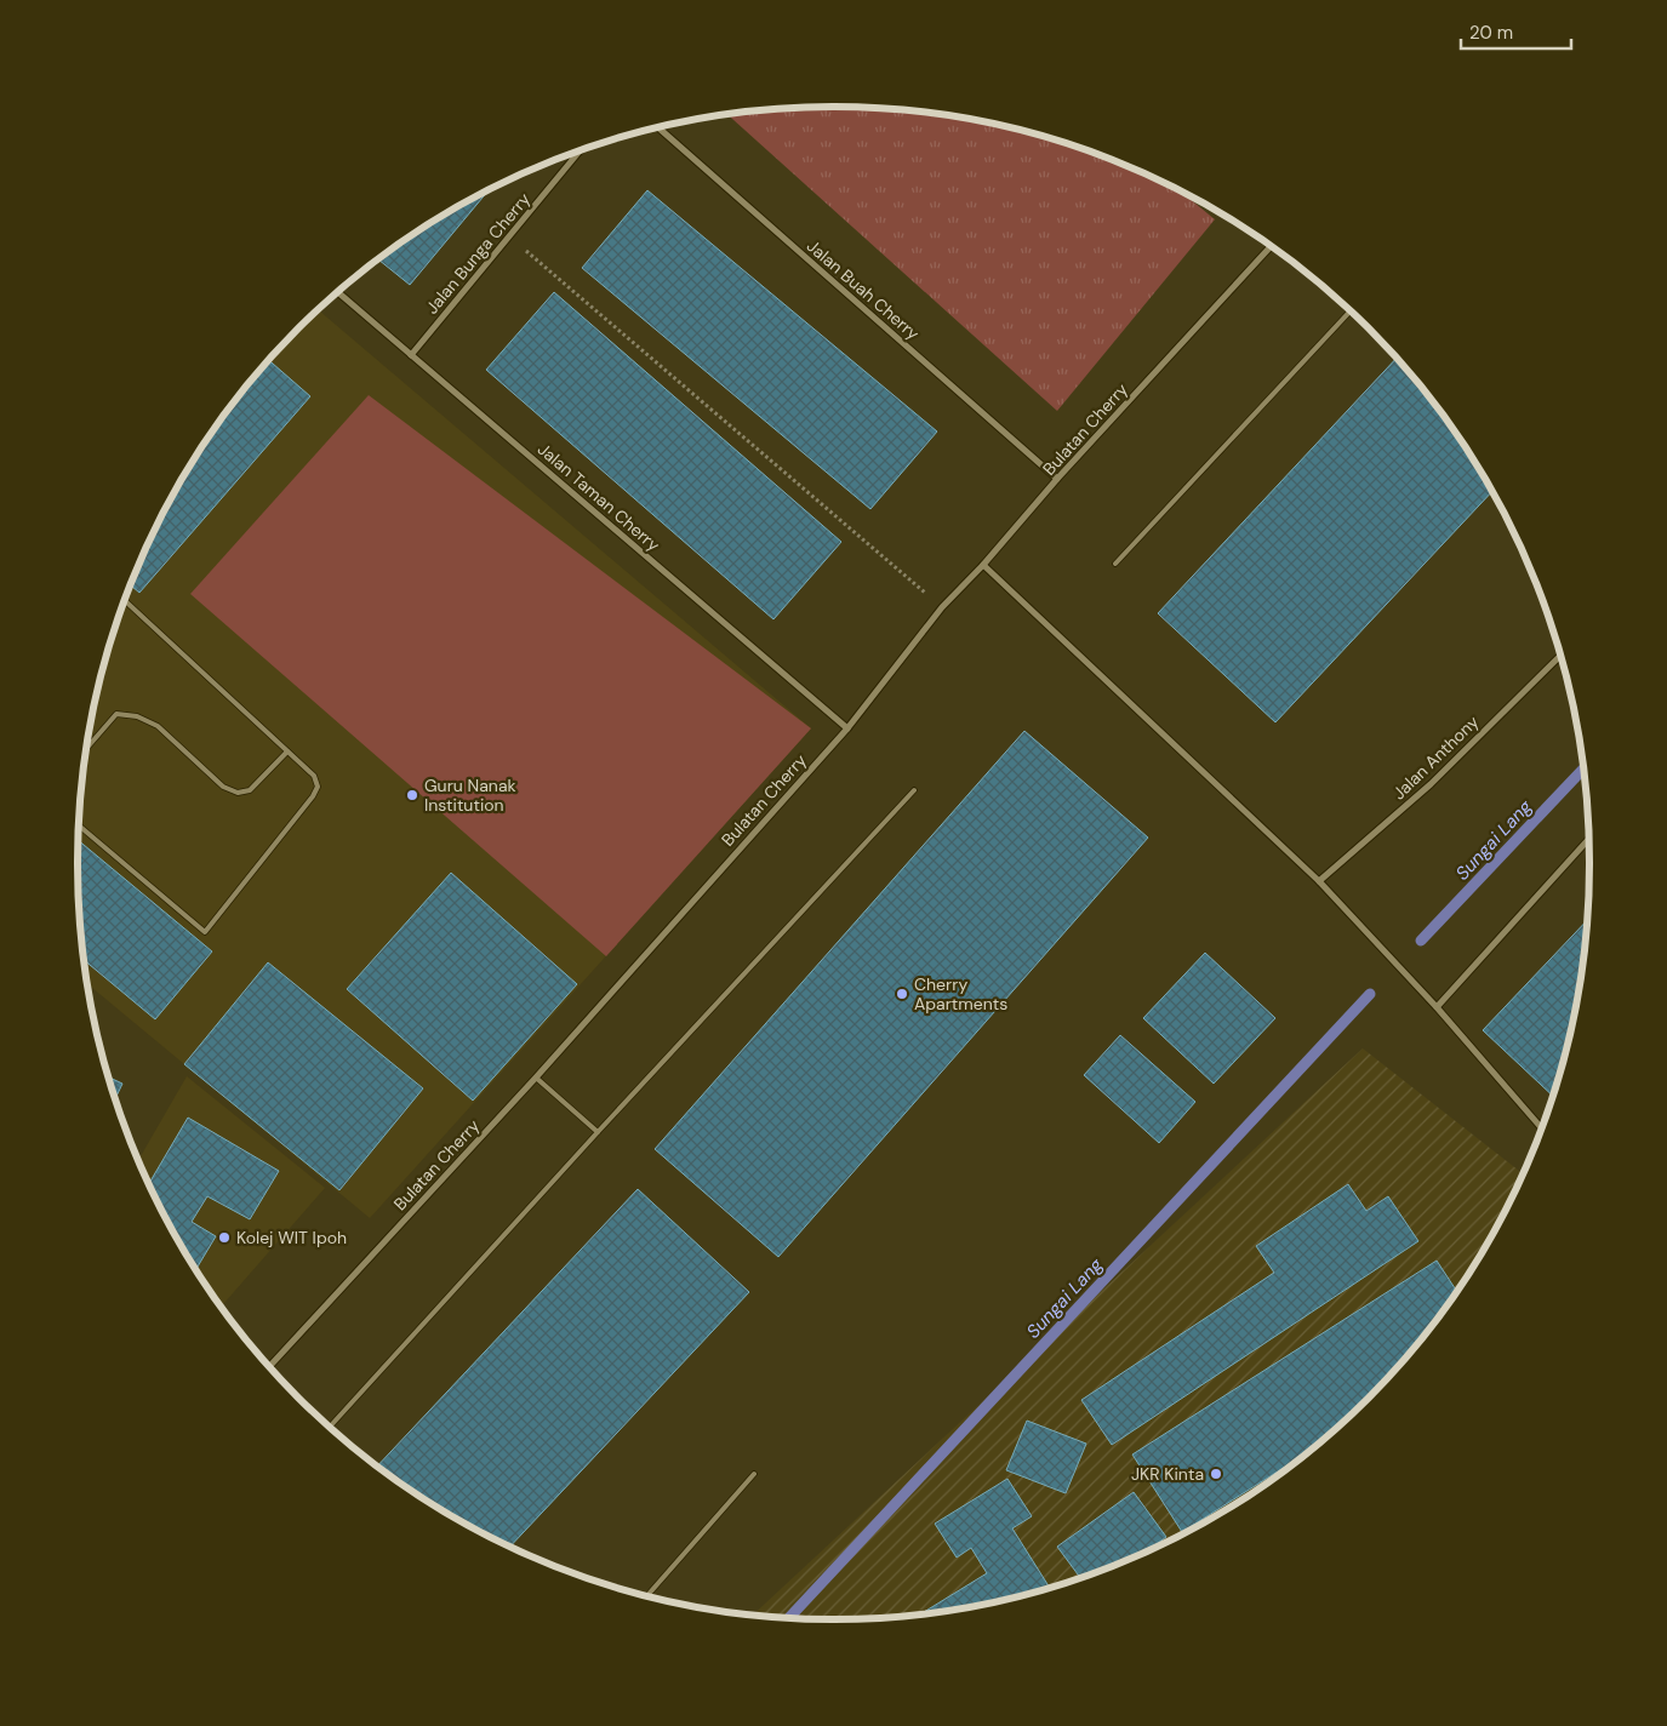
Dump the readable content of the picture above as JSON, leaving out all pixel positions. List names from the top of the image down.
{
  "streets": {
    "street": [
      "Jalan Bunga Cherry",
      "Jalan Buah Cherry",
      "Bulatan Cherry",
      "Jalan Taman Cherry",
      "Jalan Anthony"
    ]
  },
  "crossings": [
    ["Jalan Bunga Cherry", "Jalan Taman Cherry"],
    ["Jalan Buah Cherry", "Bulatan Cherry"],
    ["Bulatan Cherry", "Jalan Taman Cherry"]
  ],
  "water": ["Sungai Lang"],
  "places": [
    "Guru Nanak Institution",
    "Cherry Apartments",
    "Kolej WIT Ipoh",
    "JKR Kinta"
  ],
  "scale_bar": "20 m"
}
